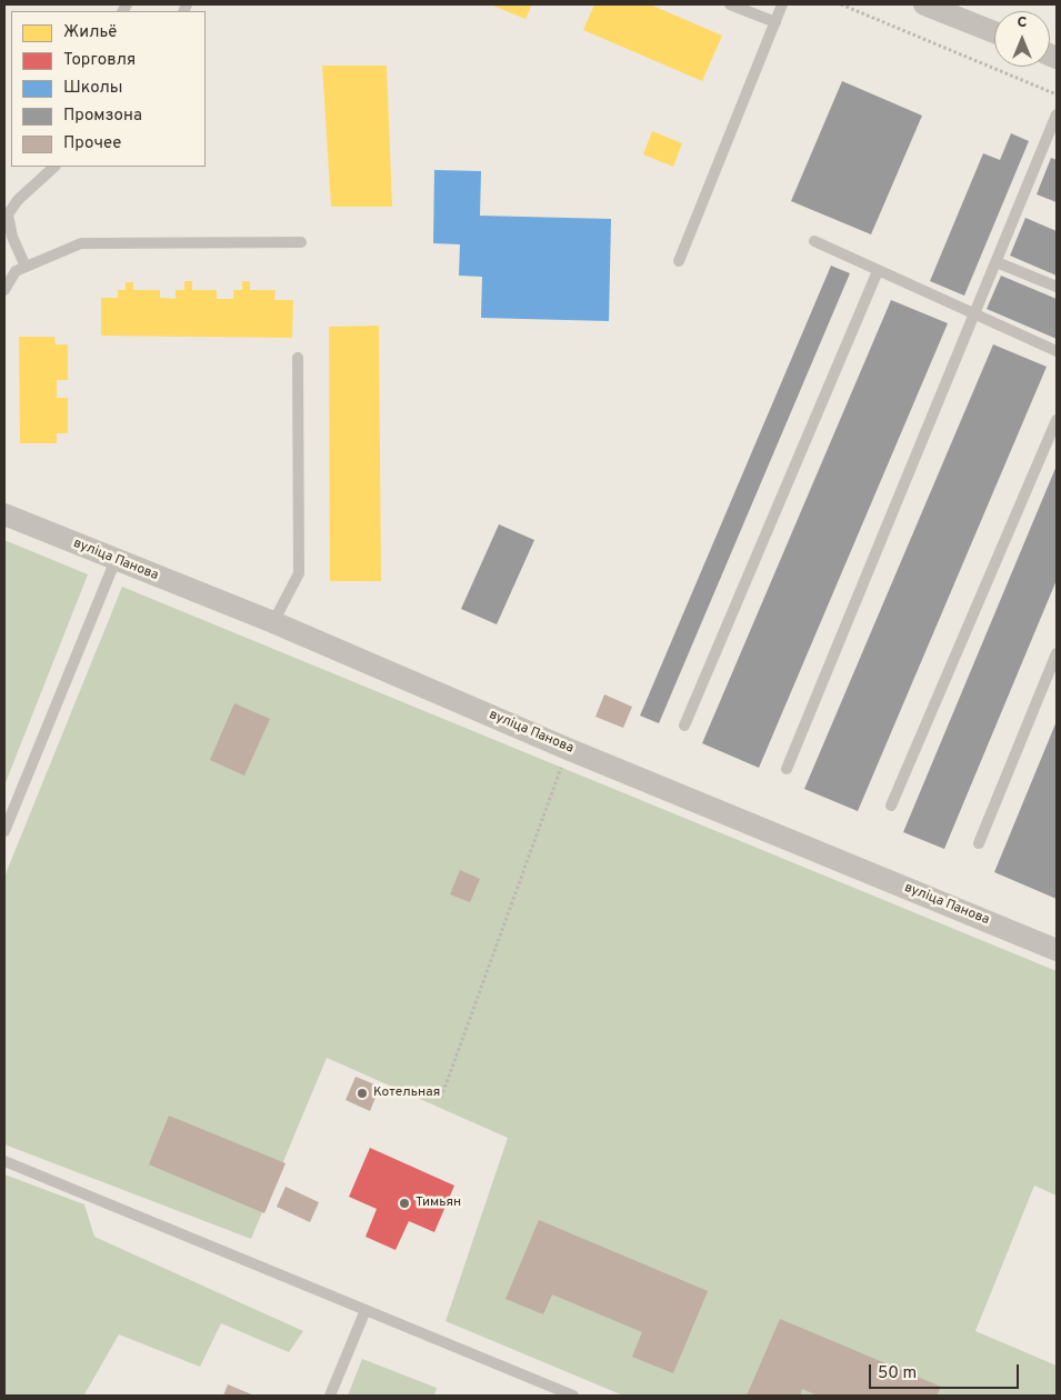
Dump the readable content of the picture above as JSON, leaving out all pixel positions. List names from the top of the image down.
{
  "streets": {
    "street": ["вуліца Панова"]
  },
  "places": ["Котельная", "Тимьян"],
  "legend": [
    "Жильё",
    "Торговля",
    "Школы",
    "Промзона",
    "Прочее"
  ],
  "scale_bar": "50 m",
  "north": "top"
}
